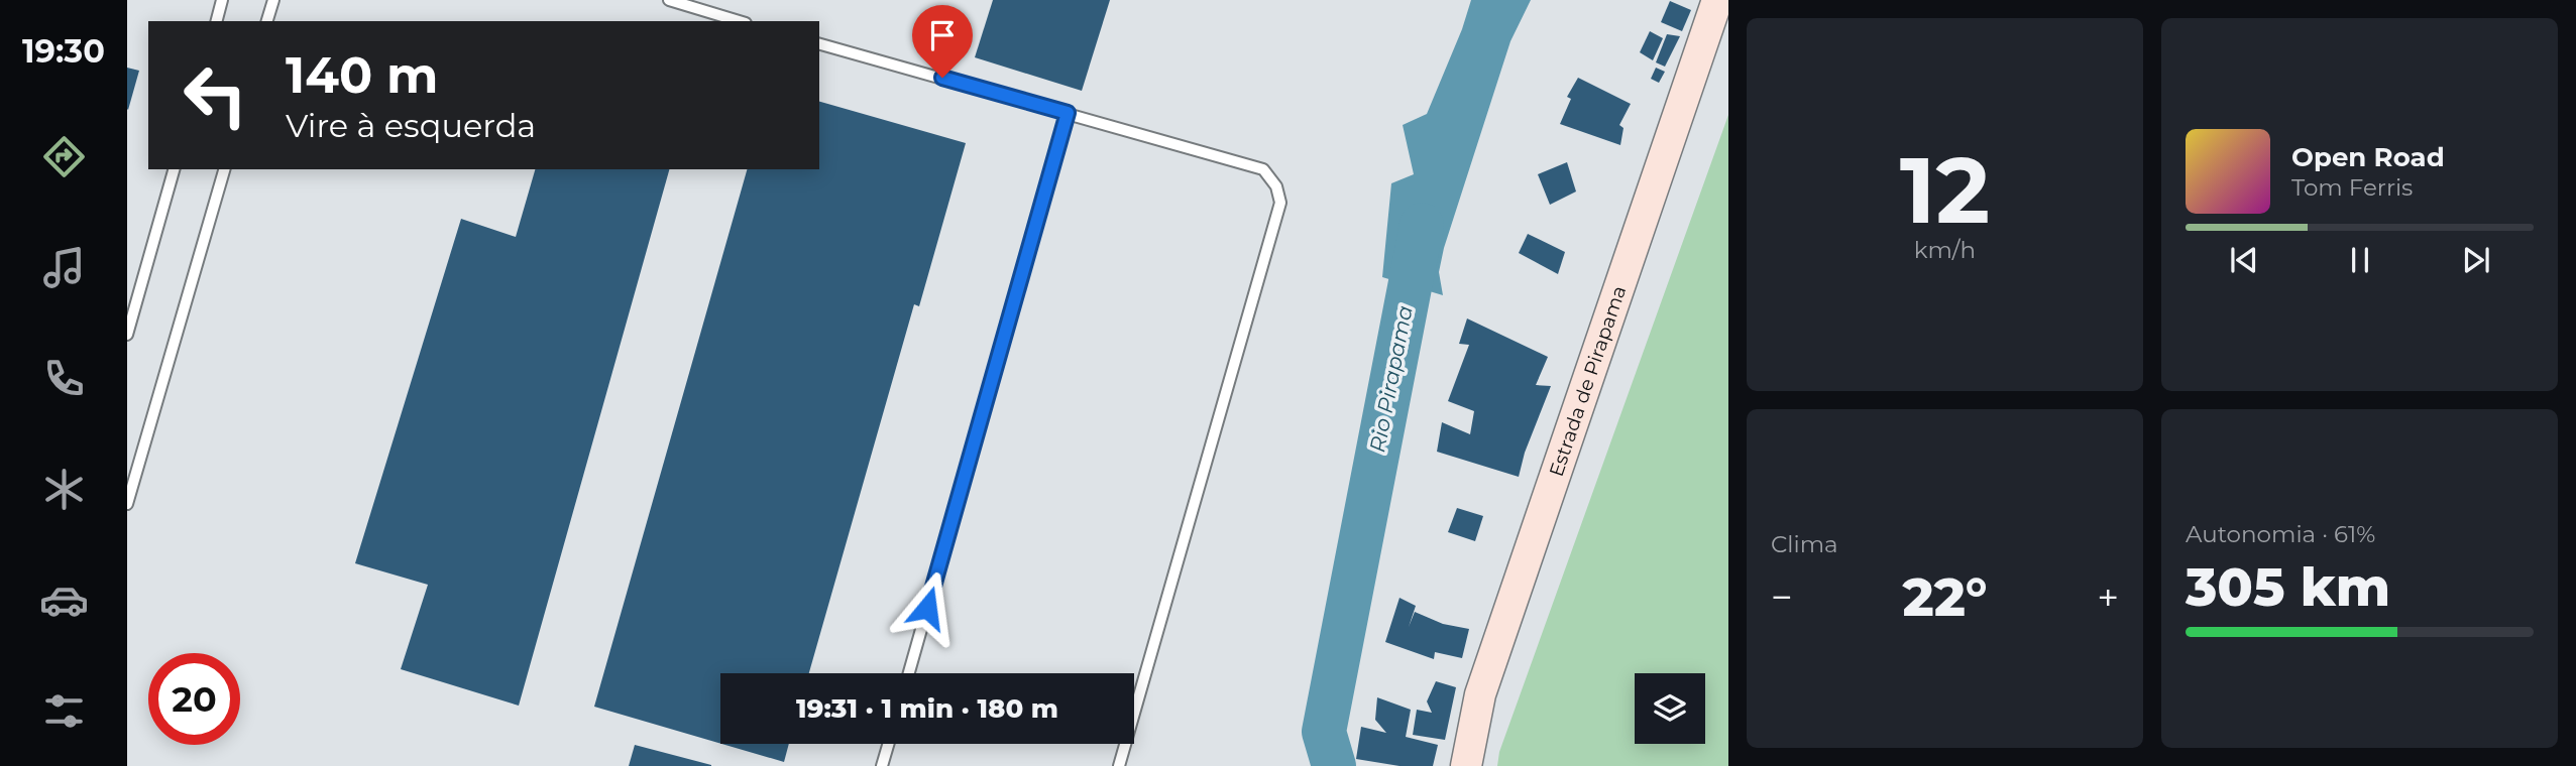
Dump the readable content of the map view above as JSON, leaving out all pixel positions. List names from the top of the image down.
{
  "streets": {
    "main road": ["Estrada de Pirapama"]
  },
  "water": ["Rio Pirapama"],
  "page": {
    "tabs": "19:30",
    "tile": [
      ["12", "km/h"],
      "Clima",
      ["Autonomia · 61%", "305 km"]
    ],
    "turn": ["140 m", "Vire à esquerda"],
    "song": ["Open Road", "Tom Ferris"],
    "heat": ["−", "22°", "+"],
    "limit": "20",
    "trip": "19:31 · 1 min · 180 m"
  }
}
